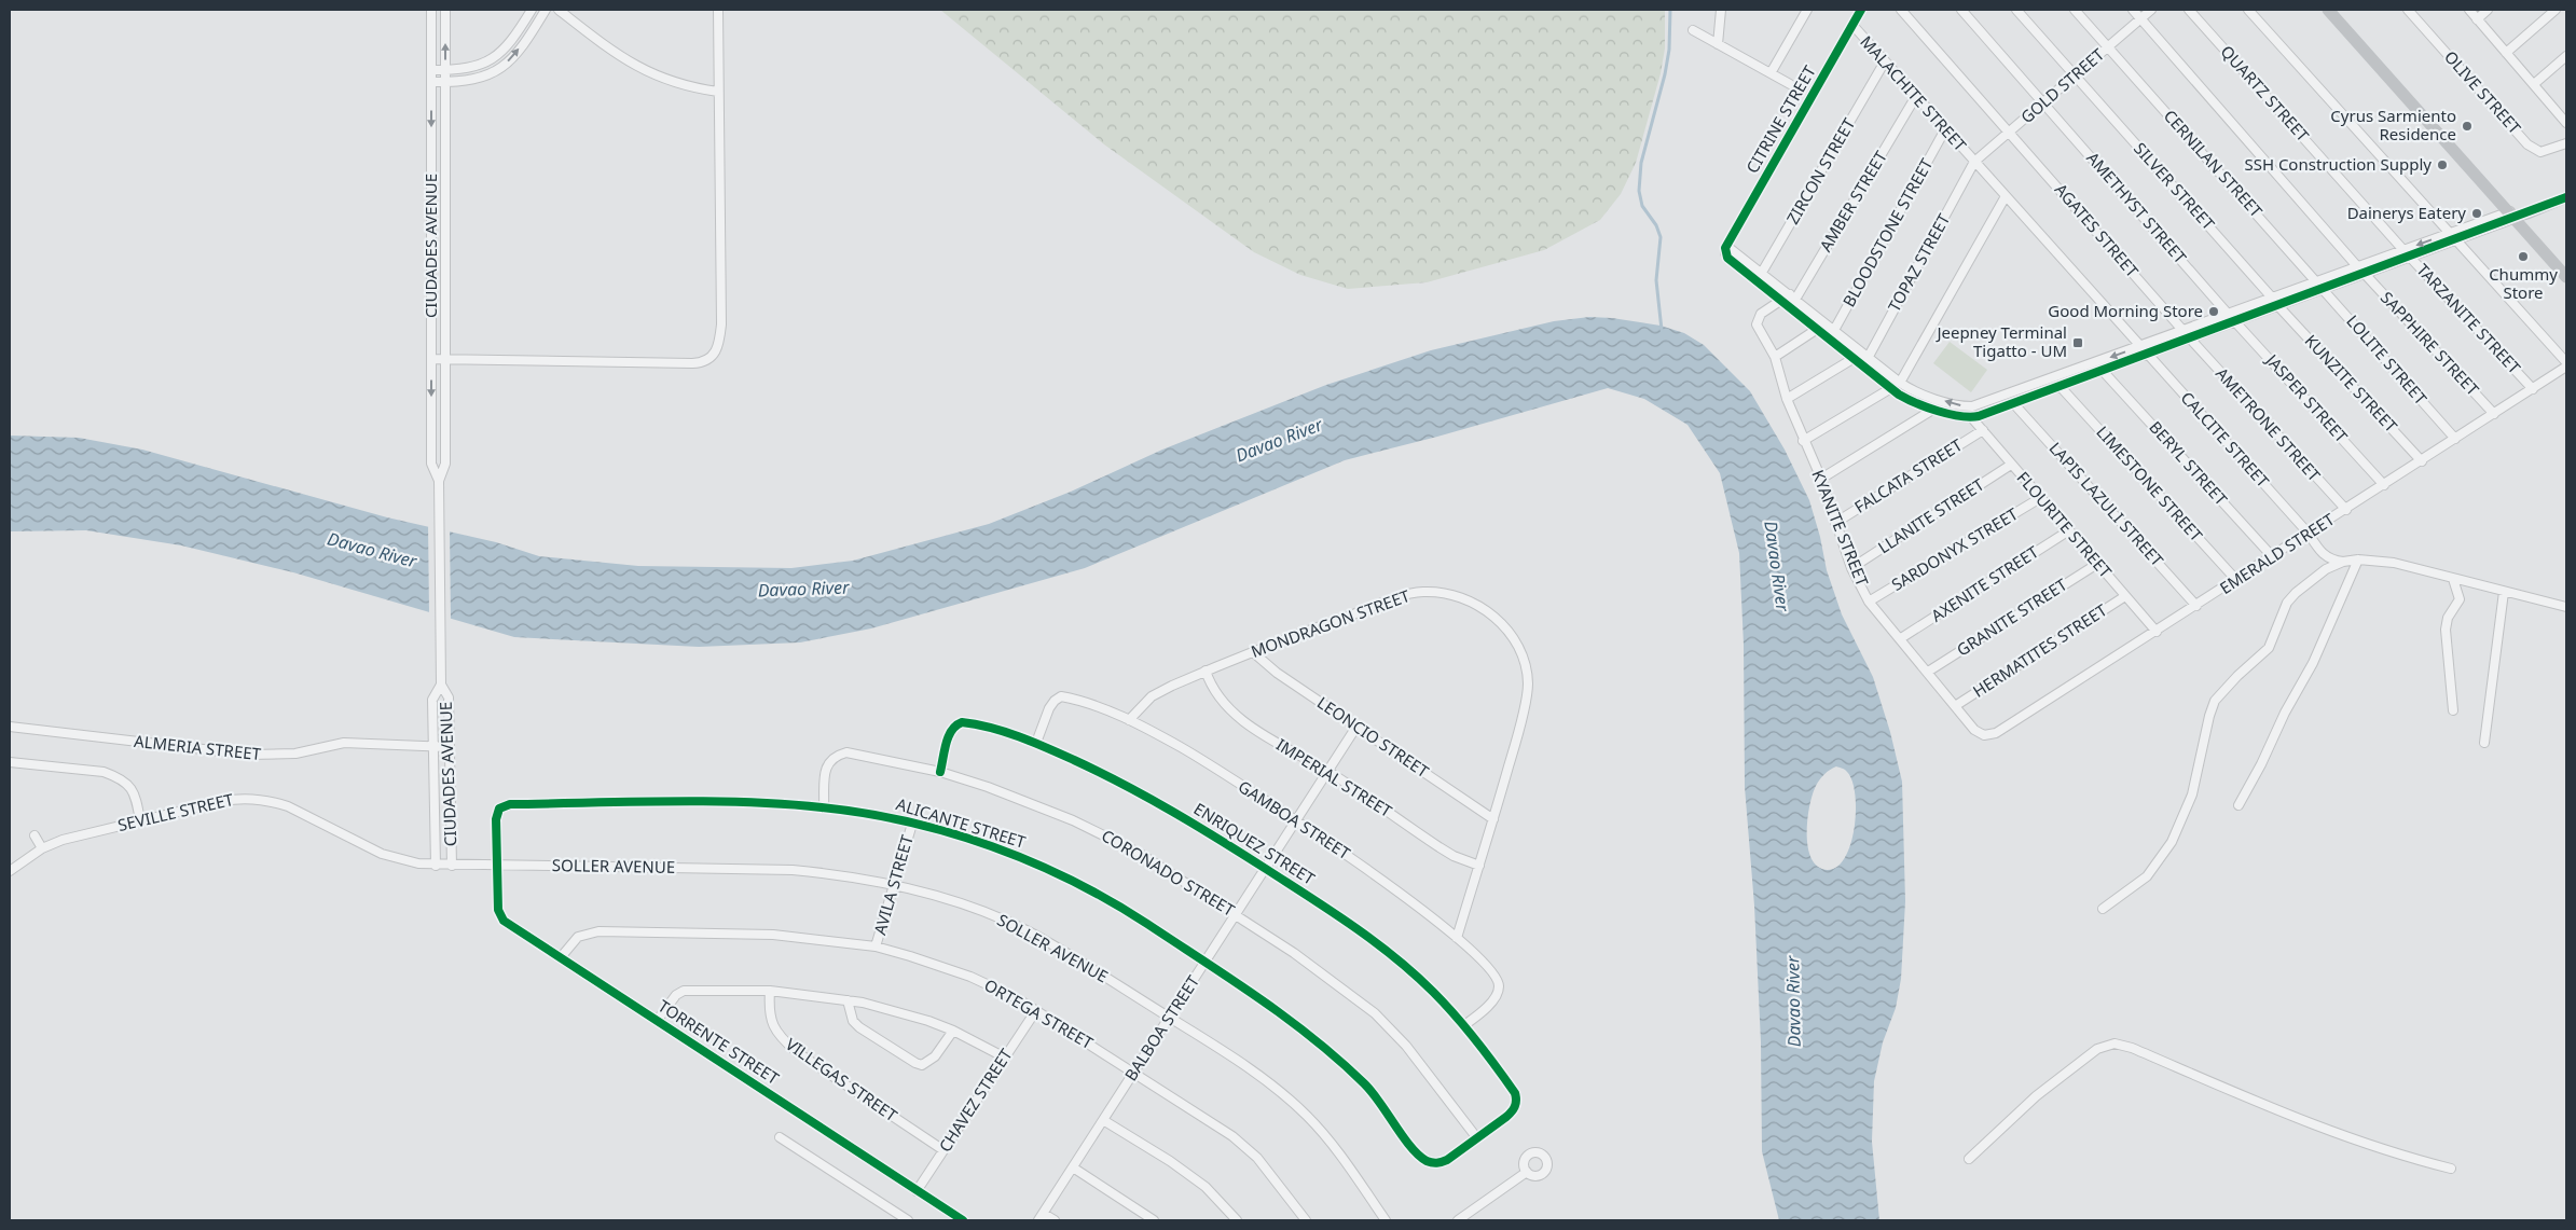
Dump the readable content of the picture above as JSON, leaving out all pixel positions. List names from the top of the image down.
{
  "streets": {
    "street": [
      "GOLD STREET",
      "OLIVE STREET",
      "MALACHITE STREET",
      "QUARTZ STREET",
      "CITRINE STREET",
      "CERNILAN STREET",
      "ZIRCON STREET",
      "SILVER STREET",
      "AMBER STREET",
      "AMETHYST STREET",
      "AGATES STREET",
      "BLOODSTONE STREET",
      "CIUDADES AVENUE",
      "TOPAZ STREET",
      "TARZANITE STREET",
      "SAPPHIRE STREET",
      "LOLITE STREET",
      "KUNZITE STREET",
      "JASPER STREET",
      "AMETRONE STREET",
      "CALCITE STREET",
      "BERYL STREET",
      "FALCATA STREET",
      "LIMESTONE STREET",
      "LAPIS LAZULI STREET",
      "LLANITE STREET",
      "FLOURITE STREET",
      "KYANITE STREET",
      "SARDONYX STREET",
      "EMERALD STREET",
      "AXENITE STREET",
      "GRANITE STREET",
      "MONDRAGON STREET",
      "HERMATITES STREET",
      "LEONCIO STREET",
      "ALMERIA STREET",
      "IMPERIAL STREET",
      "SEVILLE STREET",
      "GAMBOA STREET",
      "ALICANTE STREET",
      "ENRIQUEZ STREET",
      "SOLLER AVENUE",
      "CORONADO STREET",
      "AVILA STREET",
      "ORTEGA STREET",
      "BALBOA STREET",
      "TORRENTE STREET",
      "VILLEGAS STREET",
      "CHAVEZ STREET"
    ]
  },
  "crossings": [
    ["GOLD STREET", "MALACHITE STREET"],
    ["GOLD STREET", "CERNILAN STREET"],
    ["GOLD STREET", "SILVER STREET"],
    ["GOLD STREET", "AMETHYST STREET"],
    ["GOLD STREET", "AGATES STREET"],
    ["GOLD STREET", "TOPAZ STREET"],
    ["MALACHITE STREET", "CITRINE STREET"],
    ["MALACHITE STREET", "ZIRCON STREET"],
    ["MALACHITE STREET", "AMBER STREET"],
    ["MALACHITE STREET", "BLOODSTONE STREET"],
    ["MALACHITE STREET", "TOPAZ STREET"],
    ["MALACHITE STREET", "CALCITE STREET"],
    ["QUARTZ STREET", "TARZANITE STREET"],
    ["CERNILAN STREET", "LOLITE STREET"],
    ["AMETHYST STREET", "JASPER STREET"],
    ["CIUDADES AVENUE", "ALMERIA STREET"],
    ["CIUDADES AVENUE", "SEVILLE STREET"],
    ["CIUDADES AVENUE", "SOLLER AVENUE"],
    ["TARZANITE STREET", "EMERALD STREET"],
    ["SAPPHIRE STREET", "EMERALD STREET"],
    ["LOLITE STREET", "EMERALD STREET"],
    ["KUNZITE STREET", "EMERALD STREET"],
    ["JASPER STREET", "EMERALD STREET"],
    ["AMETRONE STREET", "EMERALD STREET"],
    ["CALCITE STREET", "EMERALD STREET"],
    ["BERYL STREET", "EMERALD STREET"],
    ["FALCATA STREET", "FLOURITE STREET"],
    ["FALCATA STREET", "KYANITE STREET"],
    ["LIMESTONE STREET", "EMERALD STREET"],
    ["LAPIS LAZULI STREET", "EMERALD STREET"],
    ["LLANITE STREET", "FLOURITE STREET"],
    ["LLANITE STREET", "KYANITE STREET"],
    ["FLOURITE STREET", "SARDONYX STREET"],
    ["FLOURITE STREET", "EMERALD STREET"],
    ["FLOURITE STREET", "AXENITE STREET"],
    ["FLOURITE STREET", "GRANITE STREET"],
    ["FLOURITE STREET", "HERMATITES STREET"],
    ["KYANITE STREET", "SARDONYX STREET"],
    ["KYANITE STREET", "EMERALD STREET"],
    ["KYANITE STREET", "AXENITE STREET"],
    ["KYANITE STREET", "GRANITE STREET"],
    ["KYANITE STREET", "HERMATITES STREET"],
    ["MONDRAGON STREET", "LEONCIO STREET"],
    ["MONDRAGON STREET", "IMPERIAL STREET"],
    ["MONDRAGON STREET", "GAMBOA STREET"],
    ["LEONCIO STREET", "BALBOA STREET"],
    ["IMPERIAL STREET", "BALBOA STREET"],
    ["SEVILLE STREET", "SOLLER AVENUE"],
    ["GAMBOA STREET", "ENRIQUEZ STREET"],
    ["GAMBOA STREET", "BALBOA STREET"],
    ["ALICANTE STREET", "ENRIQUEZ STREET"],
    ["ALICANTE STREET", "SOLLER AVENUE"],
    ["ALICANTE STREET", "CORONADO STREET"],
    ["ALICANTE STREET", "AVILA STREET"],
    ["ALICANTE STREET", "BALBOA STREET"],
    ["ALICANTE STREET", "TORRENTE STREET"],
    ["ENRIQUEZ STREET", "CORONADO STREET"],
    ["ENRIQUEZ STREET", "BALBOA STREET"],
    ["SOLLER AVENUE", "AVILA STREET"],
    ["SOLLER AVENUE", "BALBOA STREET"],
    ["SOLLER AVENUE", "TORRENTE STREET"],
    ["CORONADO STREET", "BALBOA STREET"],
    ["AVILA STREET", "ORTEGA STREET"],
    ["ORTEGA STREET", "BALBOA STREET"],
    ["ORTEGA STREET", "TORRENTE STREET"],
    ["ORTEGA STREET", "CHAVEZ STREET"],
    ["TORRENTE STREET", "CHAVEZ STREET"],
    ["VILLEGAS STREET", "CHAVEZ STREET"]
  ],
  "water": ["Davao River"],
  "places": {
    "other": [
      "Cyrus Sarmiento Residence",
      "SSH Construction Supply",
      "Dainerys Eatery",
      "Chummy Store",
      "Good Morning Store"
    ],
    "transit": ["Jeepney Terminal Tigatto - UM"]
  }
}
